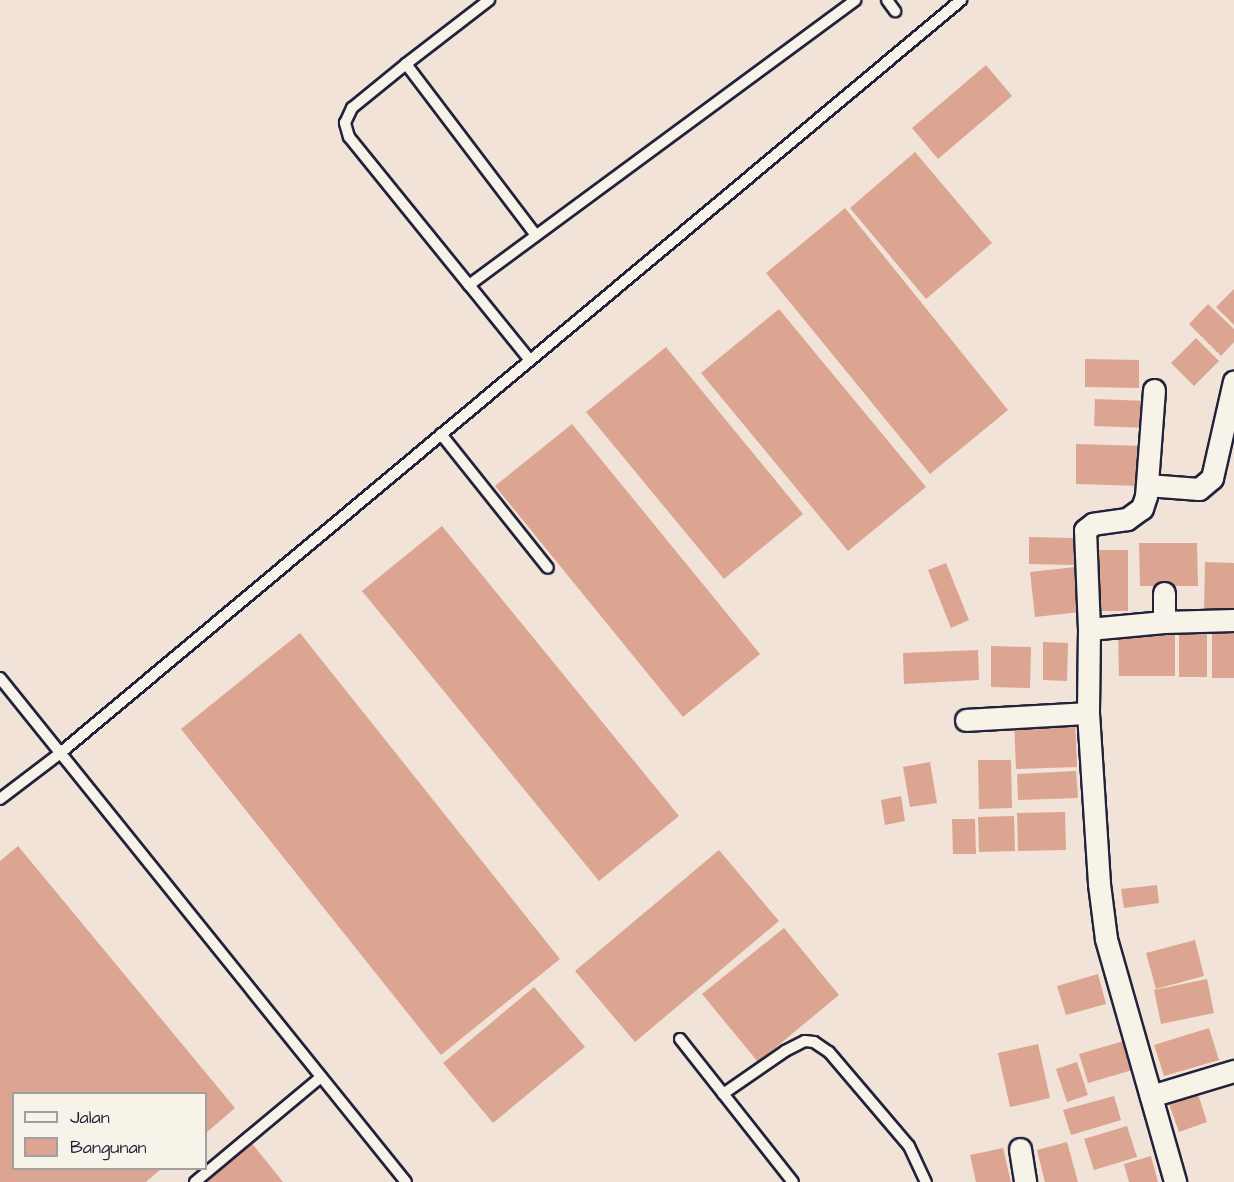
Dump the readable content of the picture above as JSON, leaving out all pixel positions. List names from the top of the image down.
{
  "legend": ["Jalan", "Bangunan"]
}
